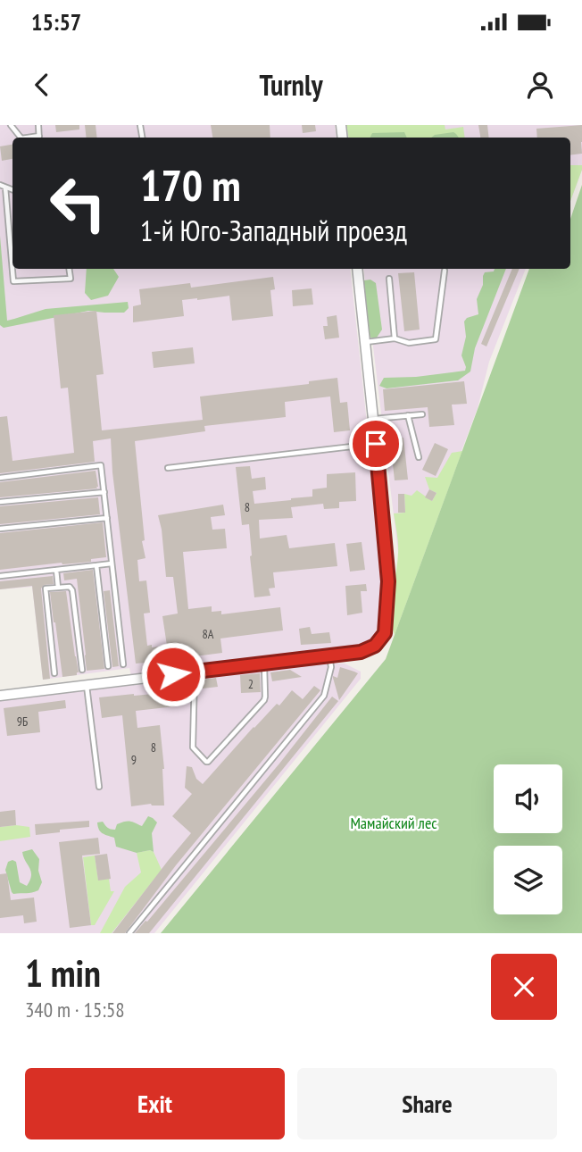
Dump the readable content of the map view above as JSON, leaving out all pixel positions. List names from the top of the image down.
{
  "parks": ["Мамайский лес"],
  "house_numbers": [
    "8",
    "8А",
    "2",
    "9Б",
    "8",
    "9"
  ],
  "page": {
    "status": "15:57",
    "header": "Turnly",
    "turn": ["170 m", "1-й Юго-Западный проезд"],
    "heading": ["1 min", "340 m · 15:58"],
    "buttons": ["Exit", "Share"]
  }
}
